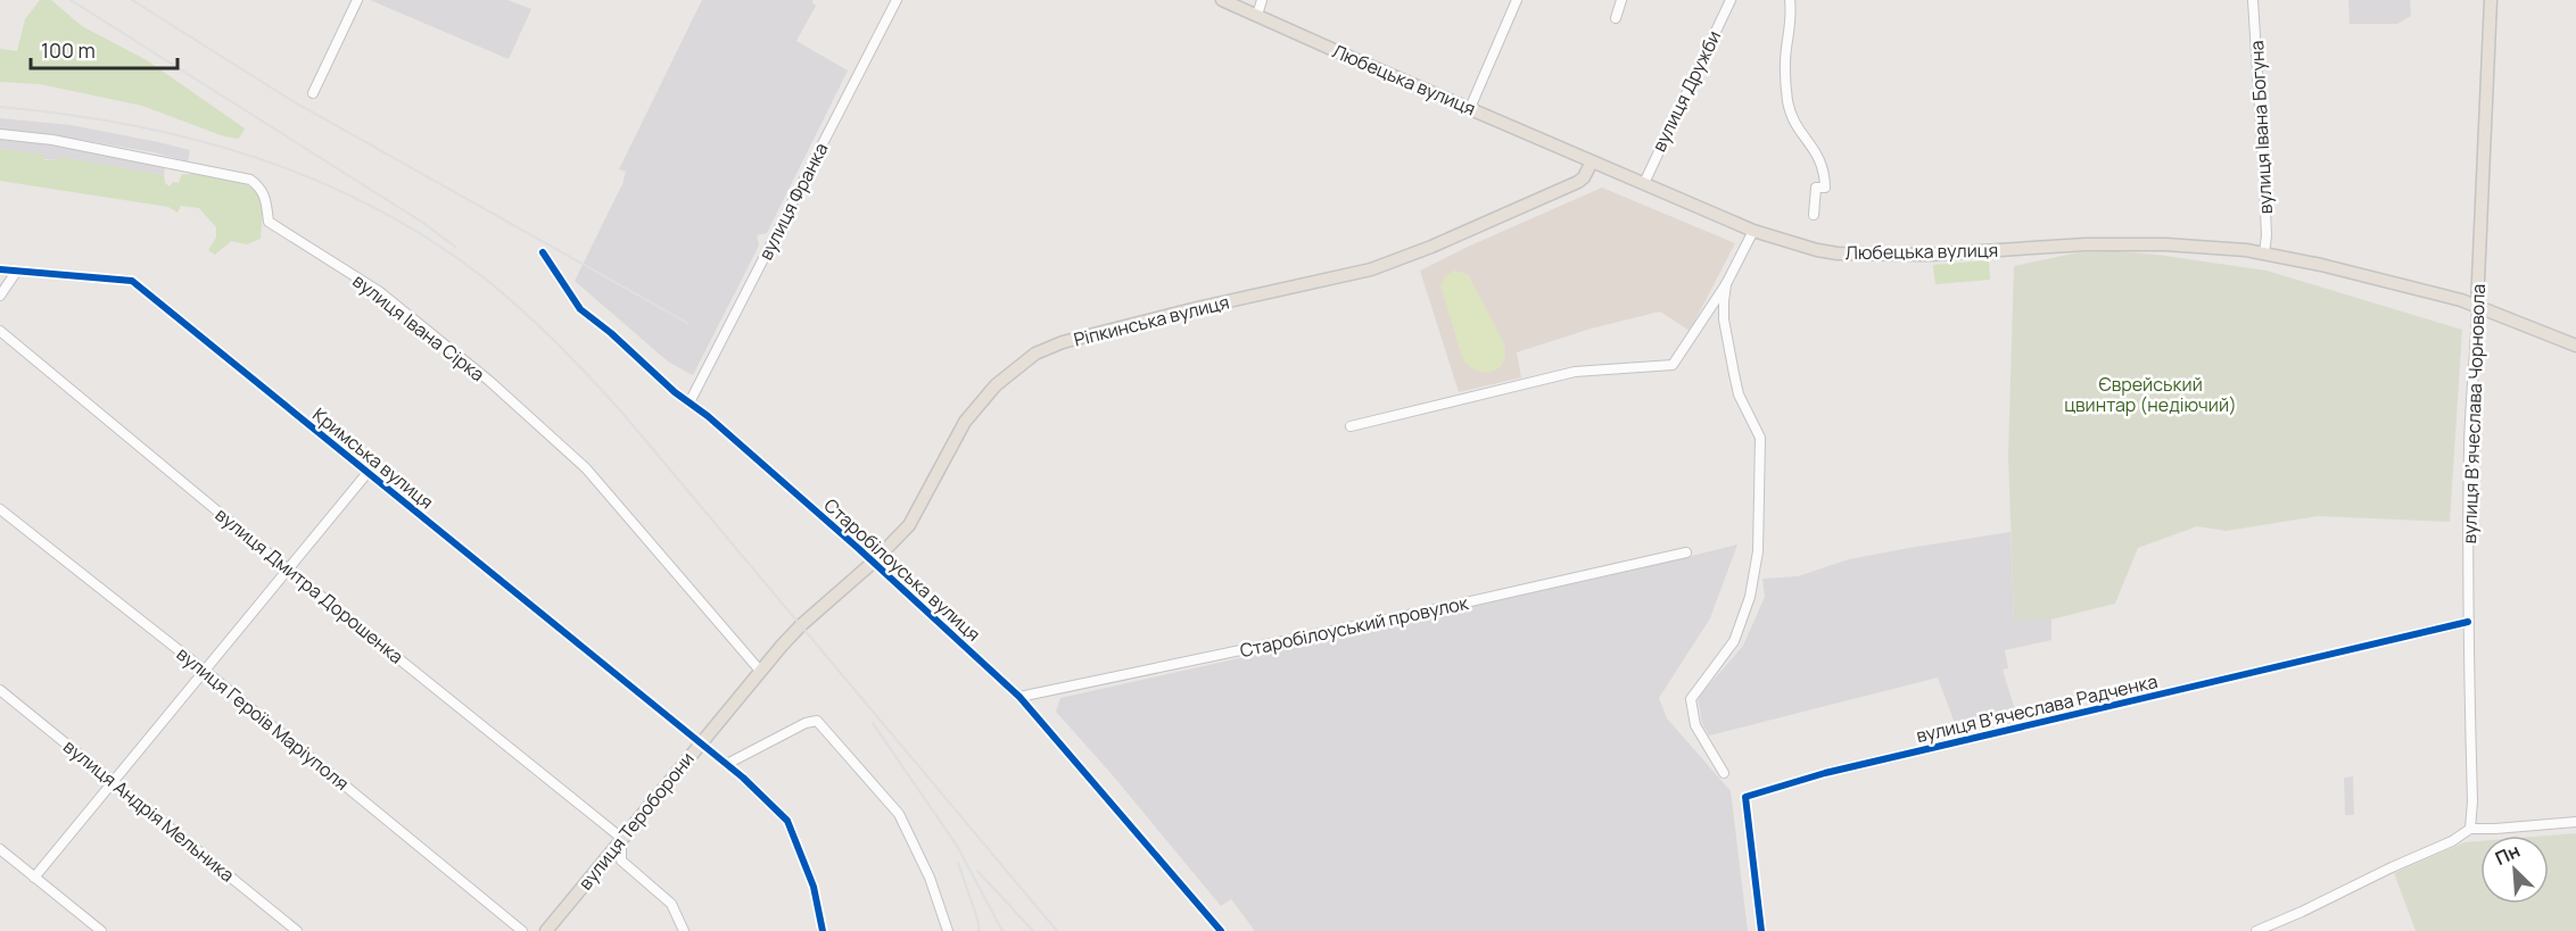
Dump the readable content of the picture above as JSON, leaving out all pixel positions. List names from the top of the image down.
{
  "streets": {
    "main road": [
      "Любецька вулиця",
      "Ріпкинська вулиця",
      "вулиця Вʼячеслава Чорновола",
      "вулиця Тероборони"
    ],
    "street": [
      "вулиця Дружби",
      "вулиця Івана Богуна",
      "вулиця Франка",
      "вулиця Івана Сірка",
      "Кримська вулиця",
      "Старобілоуська вулиця",
      "вулиця Дмитра Дорошенка",
      "Старобілоуський провулок",
      "вулиця Вʼячеслава Радченка",
      "вулиця Героїв Маріуполя",
      "вулиця Андрія Мельника"
    ]
  },
  "crossings": [
    ["Любецька вулиця", "вулиця Дружби"],
    ["Любецька вулиця", "вулиця Івана Богуна"],
    ["Любецька вулиця", "Ріпкинська вулиця"],
    ["Любецька вулиця", "вулиця Вʼячеслава Чорновола"],
    ["вулиця Франка", "Старобілоуська вулиця"],
    ["Ріпкинська вулиця", "Старобілоуська вулиця"],
    ["Ріпкинська вулиця", "вулиця Тероборони"],
    ["вулиця Івана Сірка", "вулиця Тероборони"],
    ["вулиця Вʼячеслава Чорновола", "вулиця Вʼячеслава Радченка"],
    ["Кримська вулиця", "вулиця Тероборони"],
    ["Старобілоуська вулиця", "Старобілоуський провулок"],
    ["вулиця Дмитра Дорошенка", "вулиця Тероборони"]
  ],
  "parks": ["Єврейський цвинтар (недіючий)"],
  "scale_bar": "100 m",
  "north": "top left"
}
